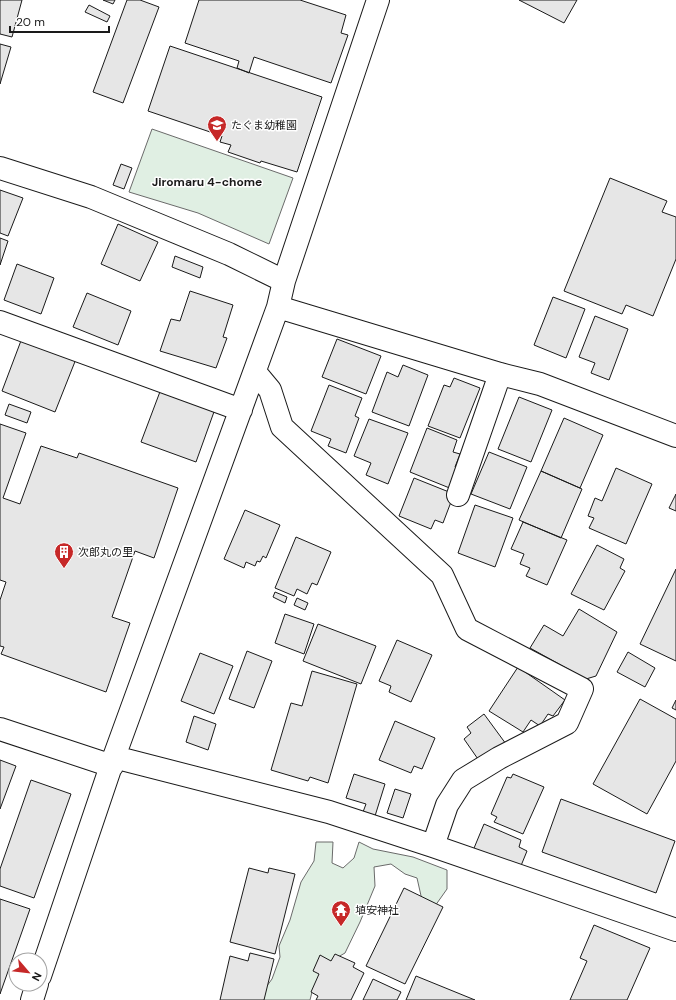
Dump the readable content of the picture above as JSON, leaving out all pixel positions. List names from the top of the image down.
{
  "districts": ["Jiromaru 4-chome"],
  "places": {
    "school or university": ["たぐま幼稚園"],
    "building": ["次郎丸の里"],
    "temple": ["埴安神社"]
  },
  "scale_bar": "20 m",
  "north": "bottom right"
}
